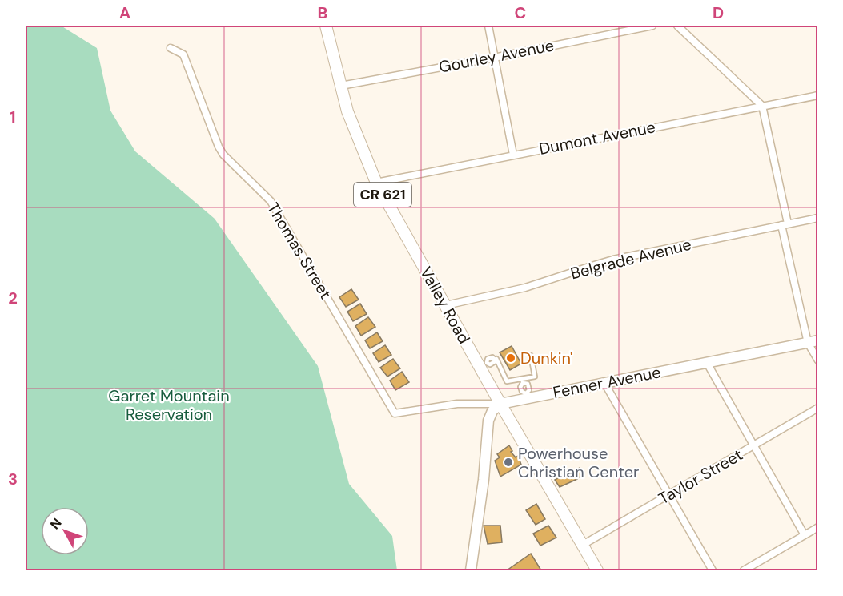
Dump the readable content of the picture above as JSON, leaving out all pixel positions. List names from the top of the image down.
{
  "streets": {
    "main road": ["CR 621", "Valley Road"],
    "street": [
      "Gourley Avenue",
      "Dumont Avenue",
      "Thomas Street",
      "Belgrade Avenue",
      "Fenner Avenue",
      "Taylor Street"
    ]
  },
  "crossings": [
    ["Gourley Avenue", "Valley Road"],
    ["Dumont Avenue", "Valley Road"],
    ["Thomas Street", "Fenner Avenue"],
    ["Belgrade Avenue", "Valley Road"],
    ["Valley Road", "Fenner Avenue"],
    ["Valley Road", "Taylor Street"]
  ],
  "parks": ["Garret Mountain Reservation"],
  "places": ["Dunkin'", "Powerhouse Christian Center"],
  "north": "top left",
  "grid": {
    "columns": [
      "A",
      "B",
      "C",
      "D"
    ],
    "rows": ["1", "2", "3"]
  }
}
